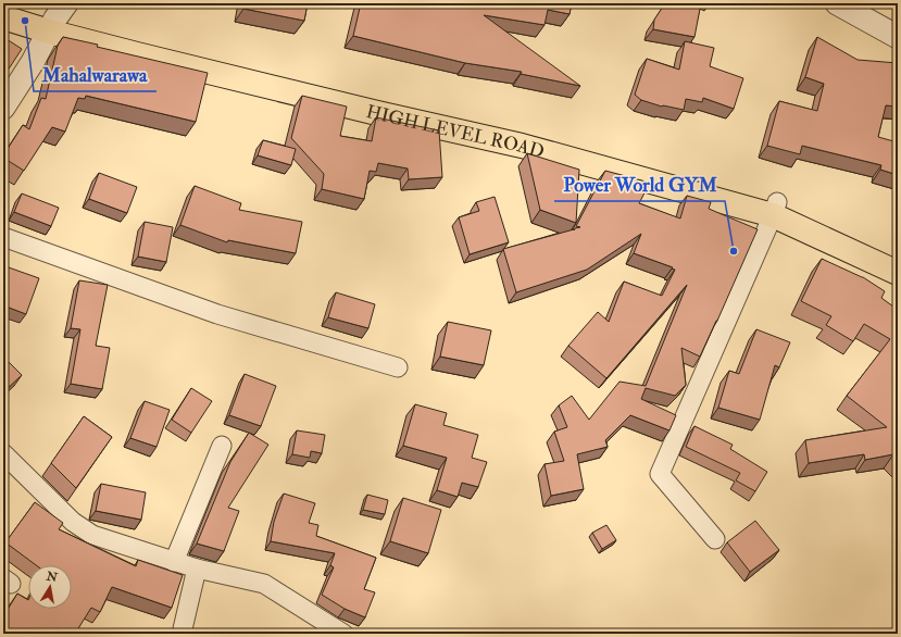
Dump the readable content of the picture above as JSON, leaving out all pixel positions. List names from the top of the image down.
{
  "streets": {
    "highway": ["HIGH LEVEL ROAD"]
  },
  "places": ["Mahalwarawa", "Power World GYM"],
  "north": "top"
}
